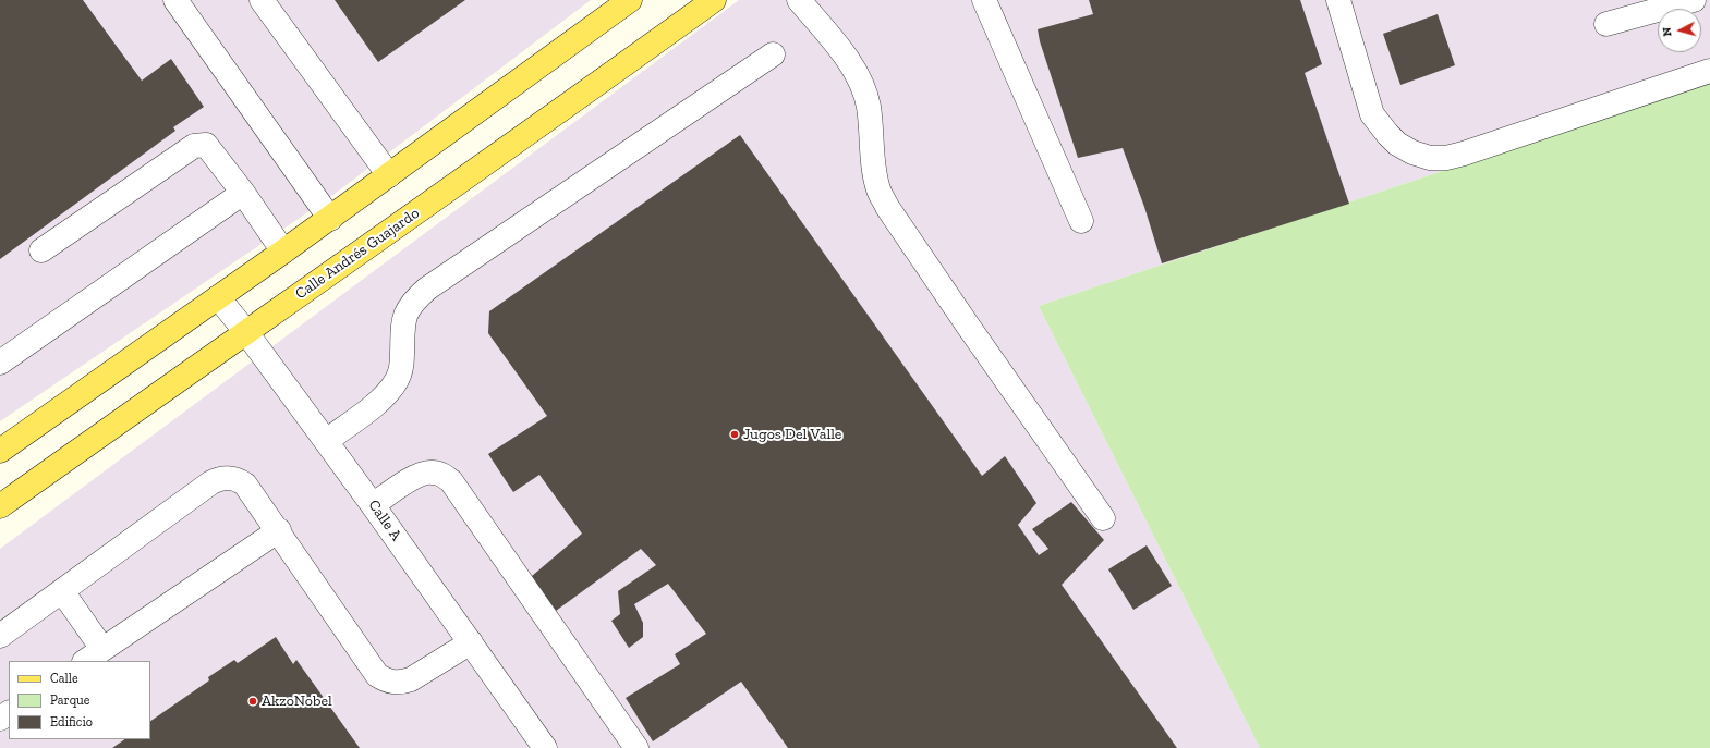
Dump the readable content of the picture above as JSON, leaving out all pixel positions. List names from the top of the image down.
{
  "streets": {
    "main road": ["Calle Andrés Guajardo"],
    "street": ["Calle A"]
  },
  "crossings": [
    ["Calle Andrés Guajardo", "Calle A"]
  ],
  "places": ["Jugos Del Valle", "AkzoNobel"],
  "legend": ["Calle", "Parque", "Edificio"],
  "north": "left"
}
